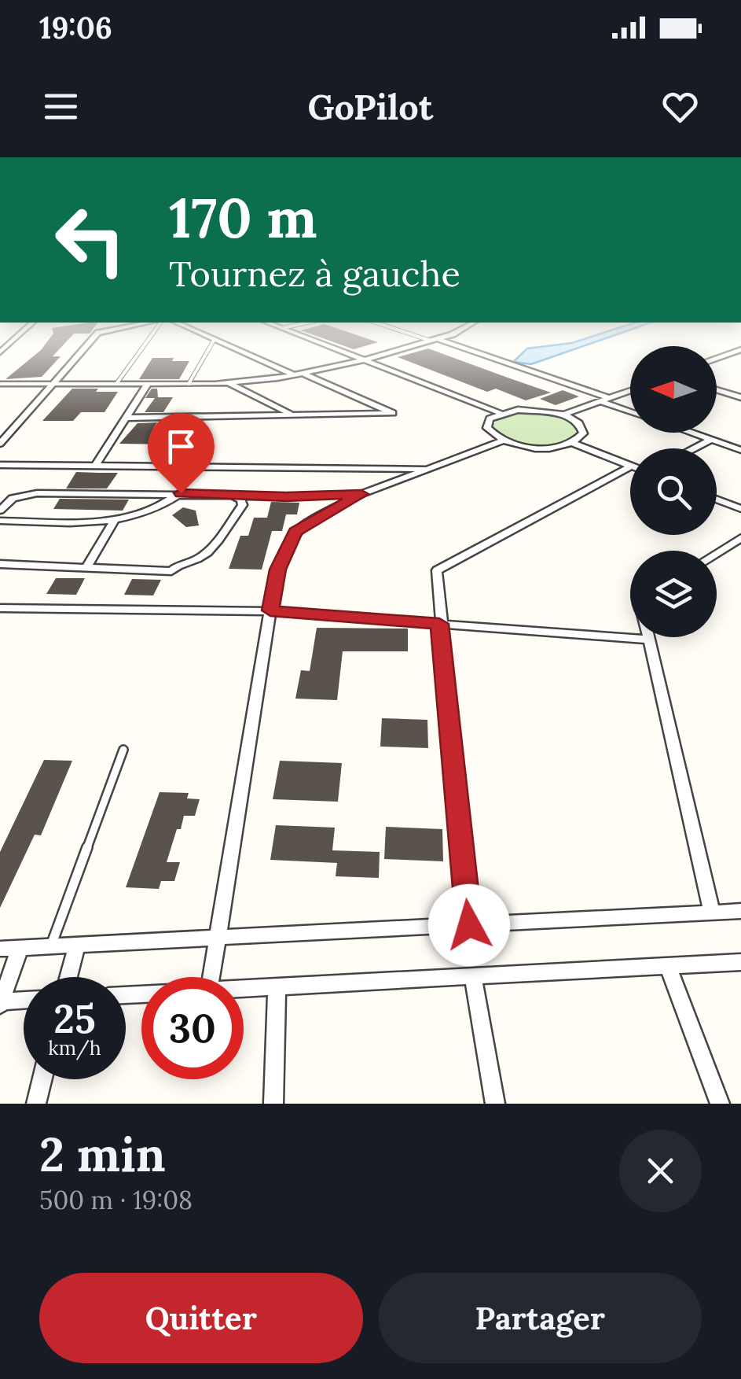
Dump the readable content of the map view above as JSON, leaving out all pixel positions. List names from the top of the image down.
{
  "north": "left",
  "page": {
    "status": "19:06",
    "header": "GoPilot",
    "turn": ["170 m", "Tournez à gauche"],
    "speed": "25 km/h",
    "limit": "30",
    "heading": ["2 min", "500 m · 19:08"],
    "buttons": ["Quitter", "Partager"]
  }
}
